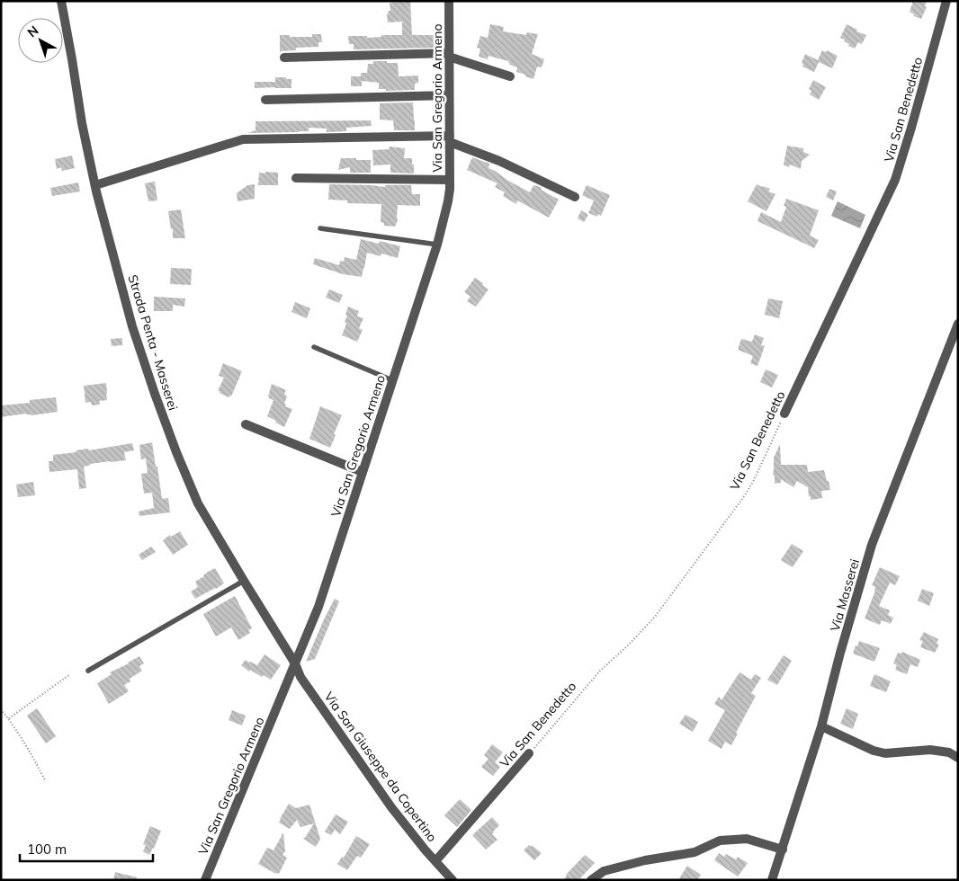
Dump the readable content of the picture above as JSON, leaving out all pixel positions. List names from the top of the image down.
{
  "streets": {
    "street": [
      "Via San Gregorio Armeno",
      "Via San Benedetto",
      "Strada Penta - Masserei",
      "Via Masserei",
      "Via San Giuseppe da Copertino"
    ]
  },
  "crossings": [
    ["Via San Gregorio Armeno", "Strada Penta - Masserei"],
    ["Via San Gregorio Armeno", "Via San Giuseppe da Copertino"],
    ["Via San Benedetto", "Via San Giuseppe da Copertino"],
    ["Strada Penta - Masserei", "Via San Giuseppe da Copertino"]
  ],
  "scale_bar": "100 m",
  "north": "top left"
}
